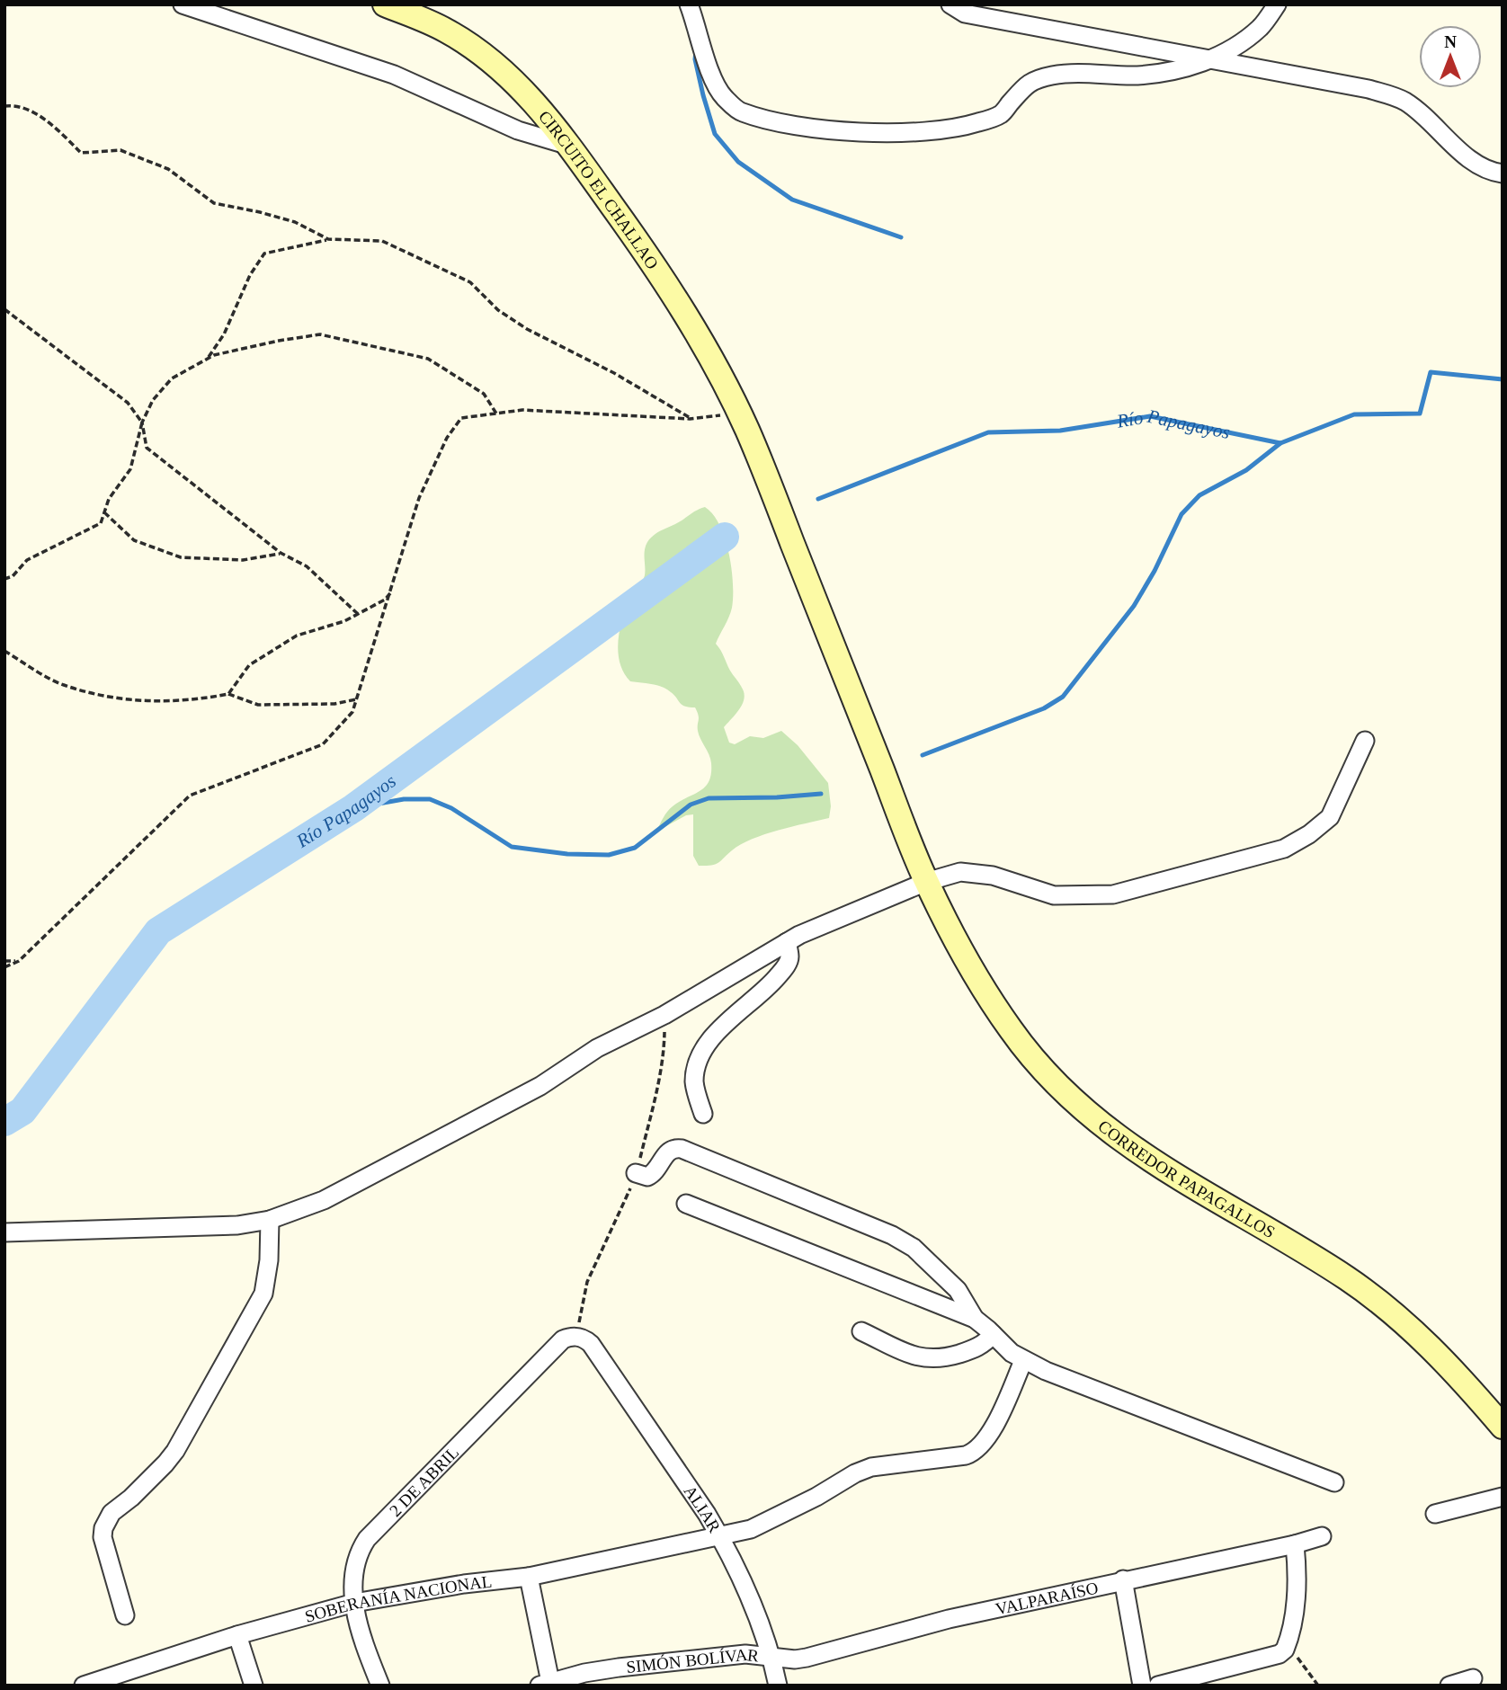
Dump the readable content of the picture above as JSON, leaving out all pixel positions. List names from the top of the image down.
{
  "streets": {
    "main road": ["CIRCUITO EL CHALLAO", "CORREDOR PAPAGALLOS"],
    "street": [
      "2 DE ABRIL",
      "ALIAR",
      "VALPARAÍSO",
      "SOBERANÍA NACIONAL",
      "SIMÓN BOLÍVAR"
    ]
  },
  "crossings": [
    ["CIRCUITO EL CHALLAO", "CORREDOR PAPAGALLOS"],
    ["2 DE ABRIL", "ALIAR"],
    ["2 DE ABRIL", "SOBERANÍA NACIONAL"],
    ["ALIAR", "VALPARAÍSO"],
    ["ALIAR", "SOBERANÍA NACIONAL"],
    ["ALIAR", "SIMÓN BOLÍVAR"],
    ["VALPARAÍSO", "SIMÓN BOLÍVAR"]
  ],
  "water": ["Río Papagayos"],
  "north": "top"
}
